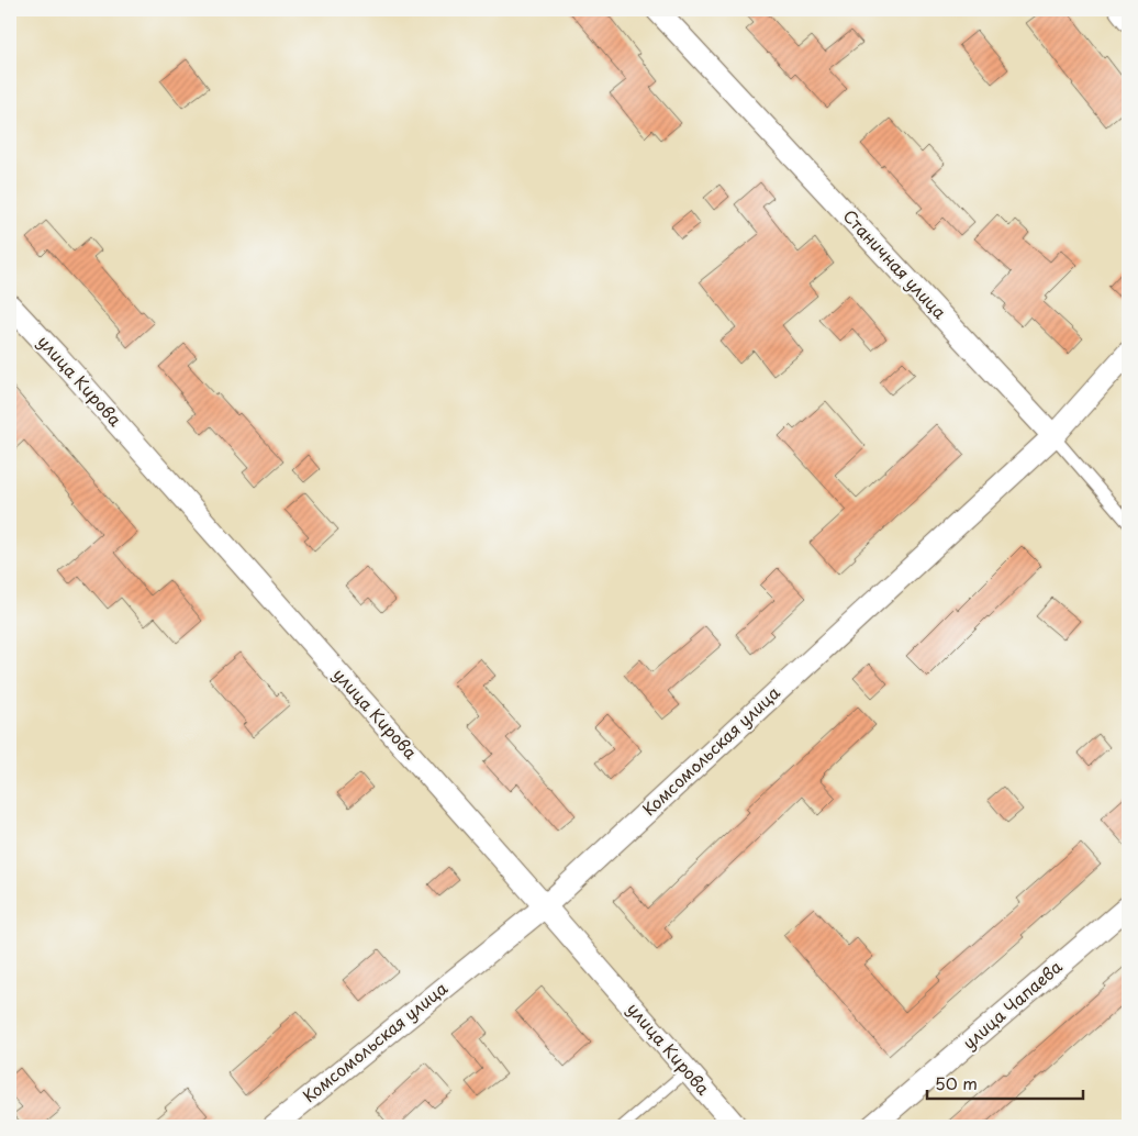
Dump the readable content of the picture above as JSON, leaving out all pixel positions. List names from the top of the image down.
{
  "streets": {
    "street": [
      "Станичная улица",
      "улица Кирова",
      "Комсомольская улица",
      "улица Чапаева"
    ]
  },
  "crossings": [
    ["Станичная улица", "Комсомольская улица"],
    ["улица Кирова", "Комсомольская улица"]
  ],
  "scale_bar": "50 m"
}
